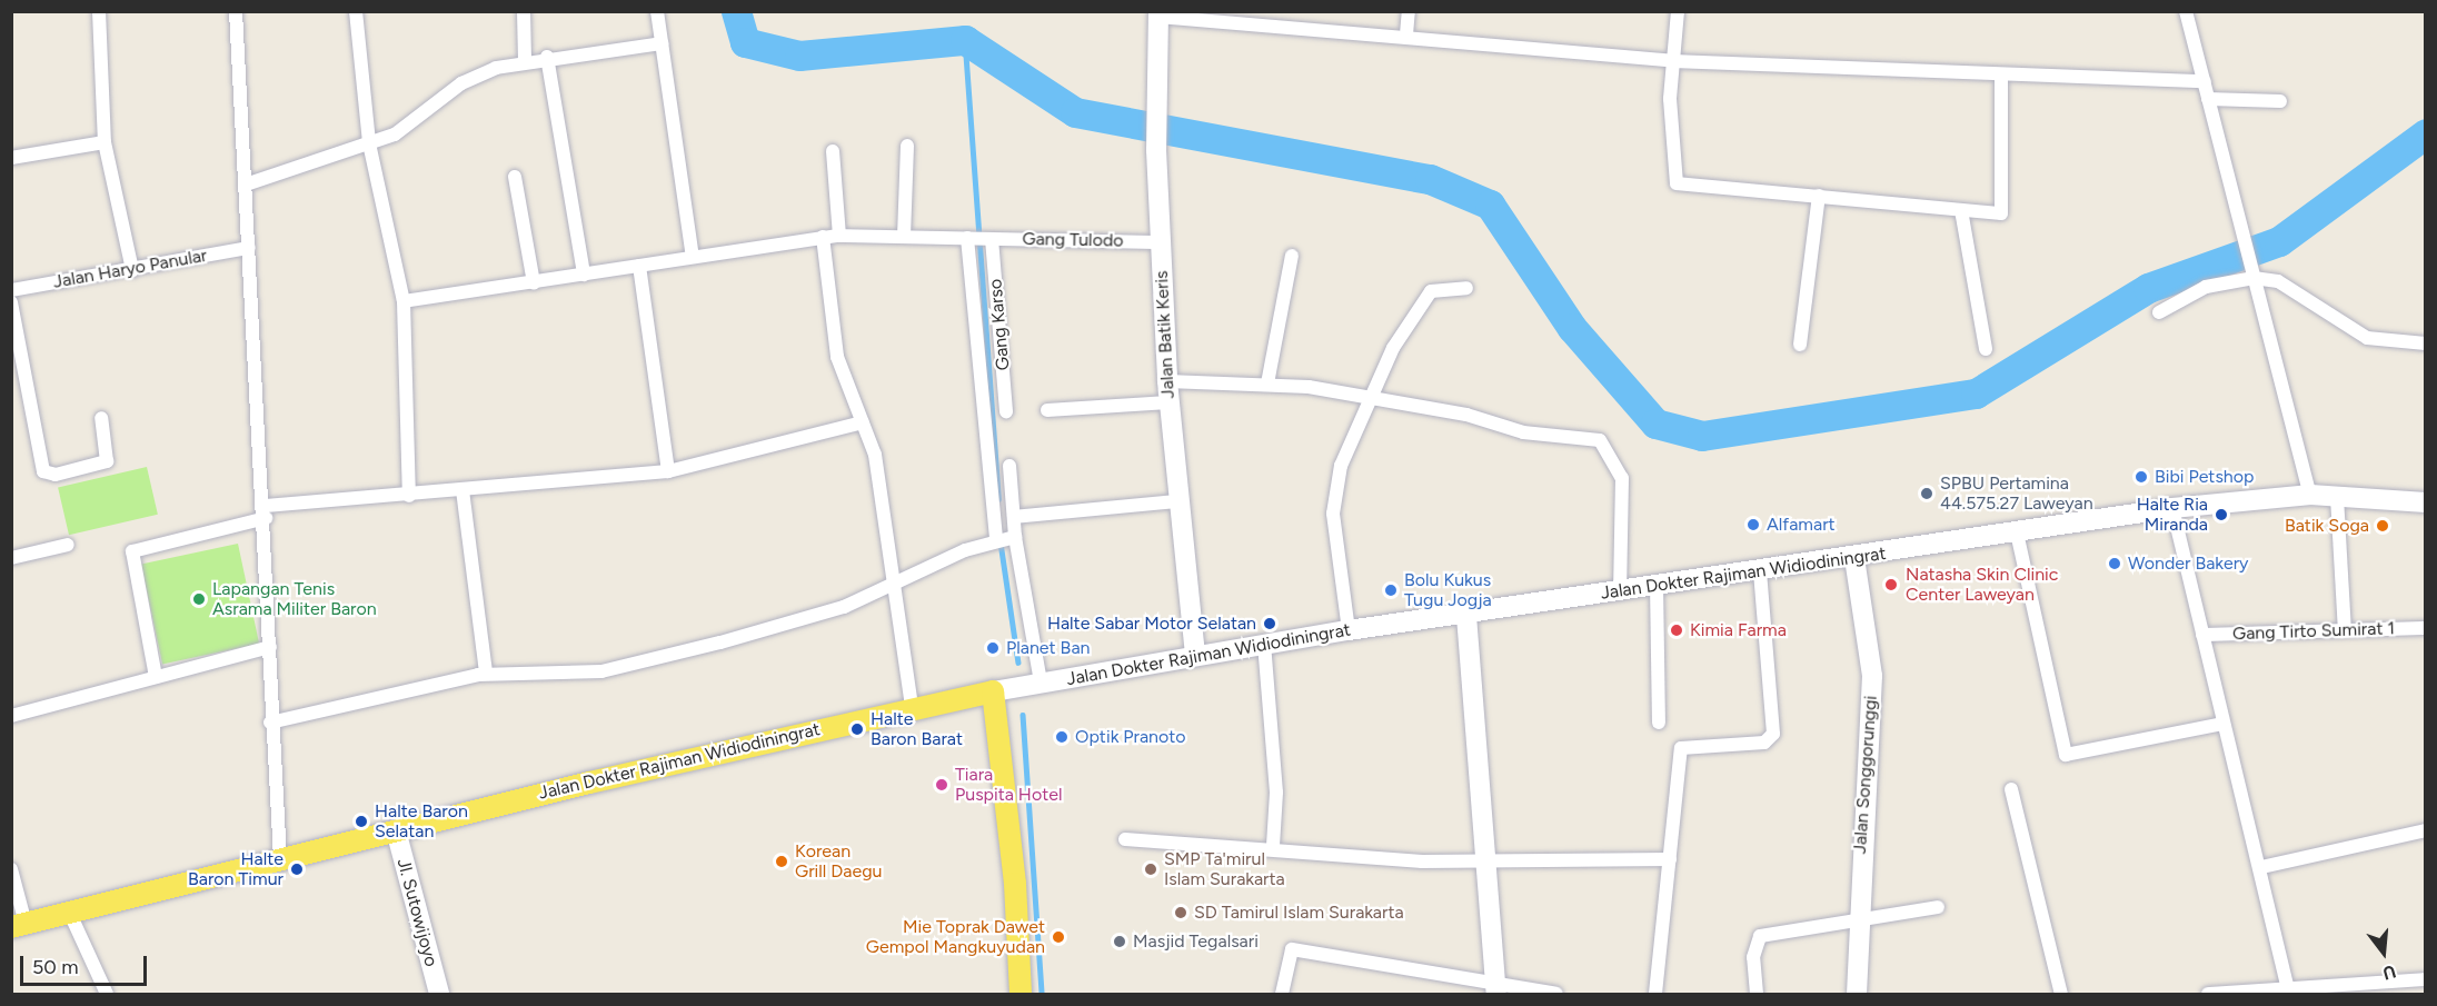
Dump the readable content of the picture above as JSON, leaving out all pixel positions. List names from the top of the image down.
{
  "streets": {
    "main road": [
      "Jalan Batik Keris",
      "Jalan Dokter Rajiman Widiodiningrat",
      "Jalan Songgorunggi",
      "Jl. Sutowijoyo"
    ],
    "street": [
      "Gang Tulodo",
      "Jalan Haryo Panular",
      "Gang Karso",
      "Gang Tirto Sumirat 1"
    ]
  },
  "crossings": [
    ["Gang Tulodo", "Gang Karso"],
    ["Gang Tulodo", "Jalan Batik Keris"],
    ["Jalan Batik Keris", "Jalan Dokter Rajiman Widiodiningrat"],
    ["Jalan Dokter Rajiman Widiodiningrat", "Jalan Songgorunggi"],
    ["Jalan Dokter Rajiman Widiodiningrat", "Jl. Sutowijoyo"]
  ],
  "places": [
    "Bibi Petshop",
    "SPBU Pertamina 44.575.27 Laweyan",
    "Halte Ria Miranda",
    "Alfamart",
    "Batik Soga",
    "Wonder Bakery",
    "Natasha Skin Clinic Center Laweyan",
    "Bolu Kukus Tugu Jogja",
    "Lapangan Tenis Asrama Militer Baron",
    "Halte Sabar Motor Selatan",
    "Kimia Farma",
    "Planet Ban",
    "Halte Baron Barat",
    "Optik Pranoto",
    "Tiara Puspita Hotel",
    "Halte Baron Selatan",
    "Korean Grill Daegu",
    "Halte Baron Timur",
    "SMP Ta'mirul Islam Surakarta",
    "SD Tamirul Islam Surakarta",
    "Mie Toprak Dawet Gempol Mangkuyudan",
    "Masjid Tegalsari"
  ],
  "scale_bar": "50 m",
  "north": "bottom"
}
